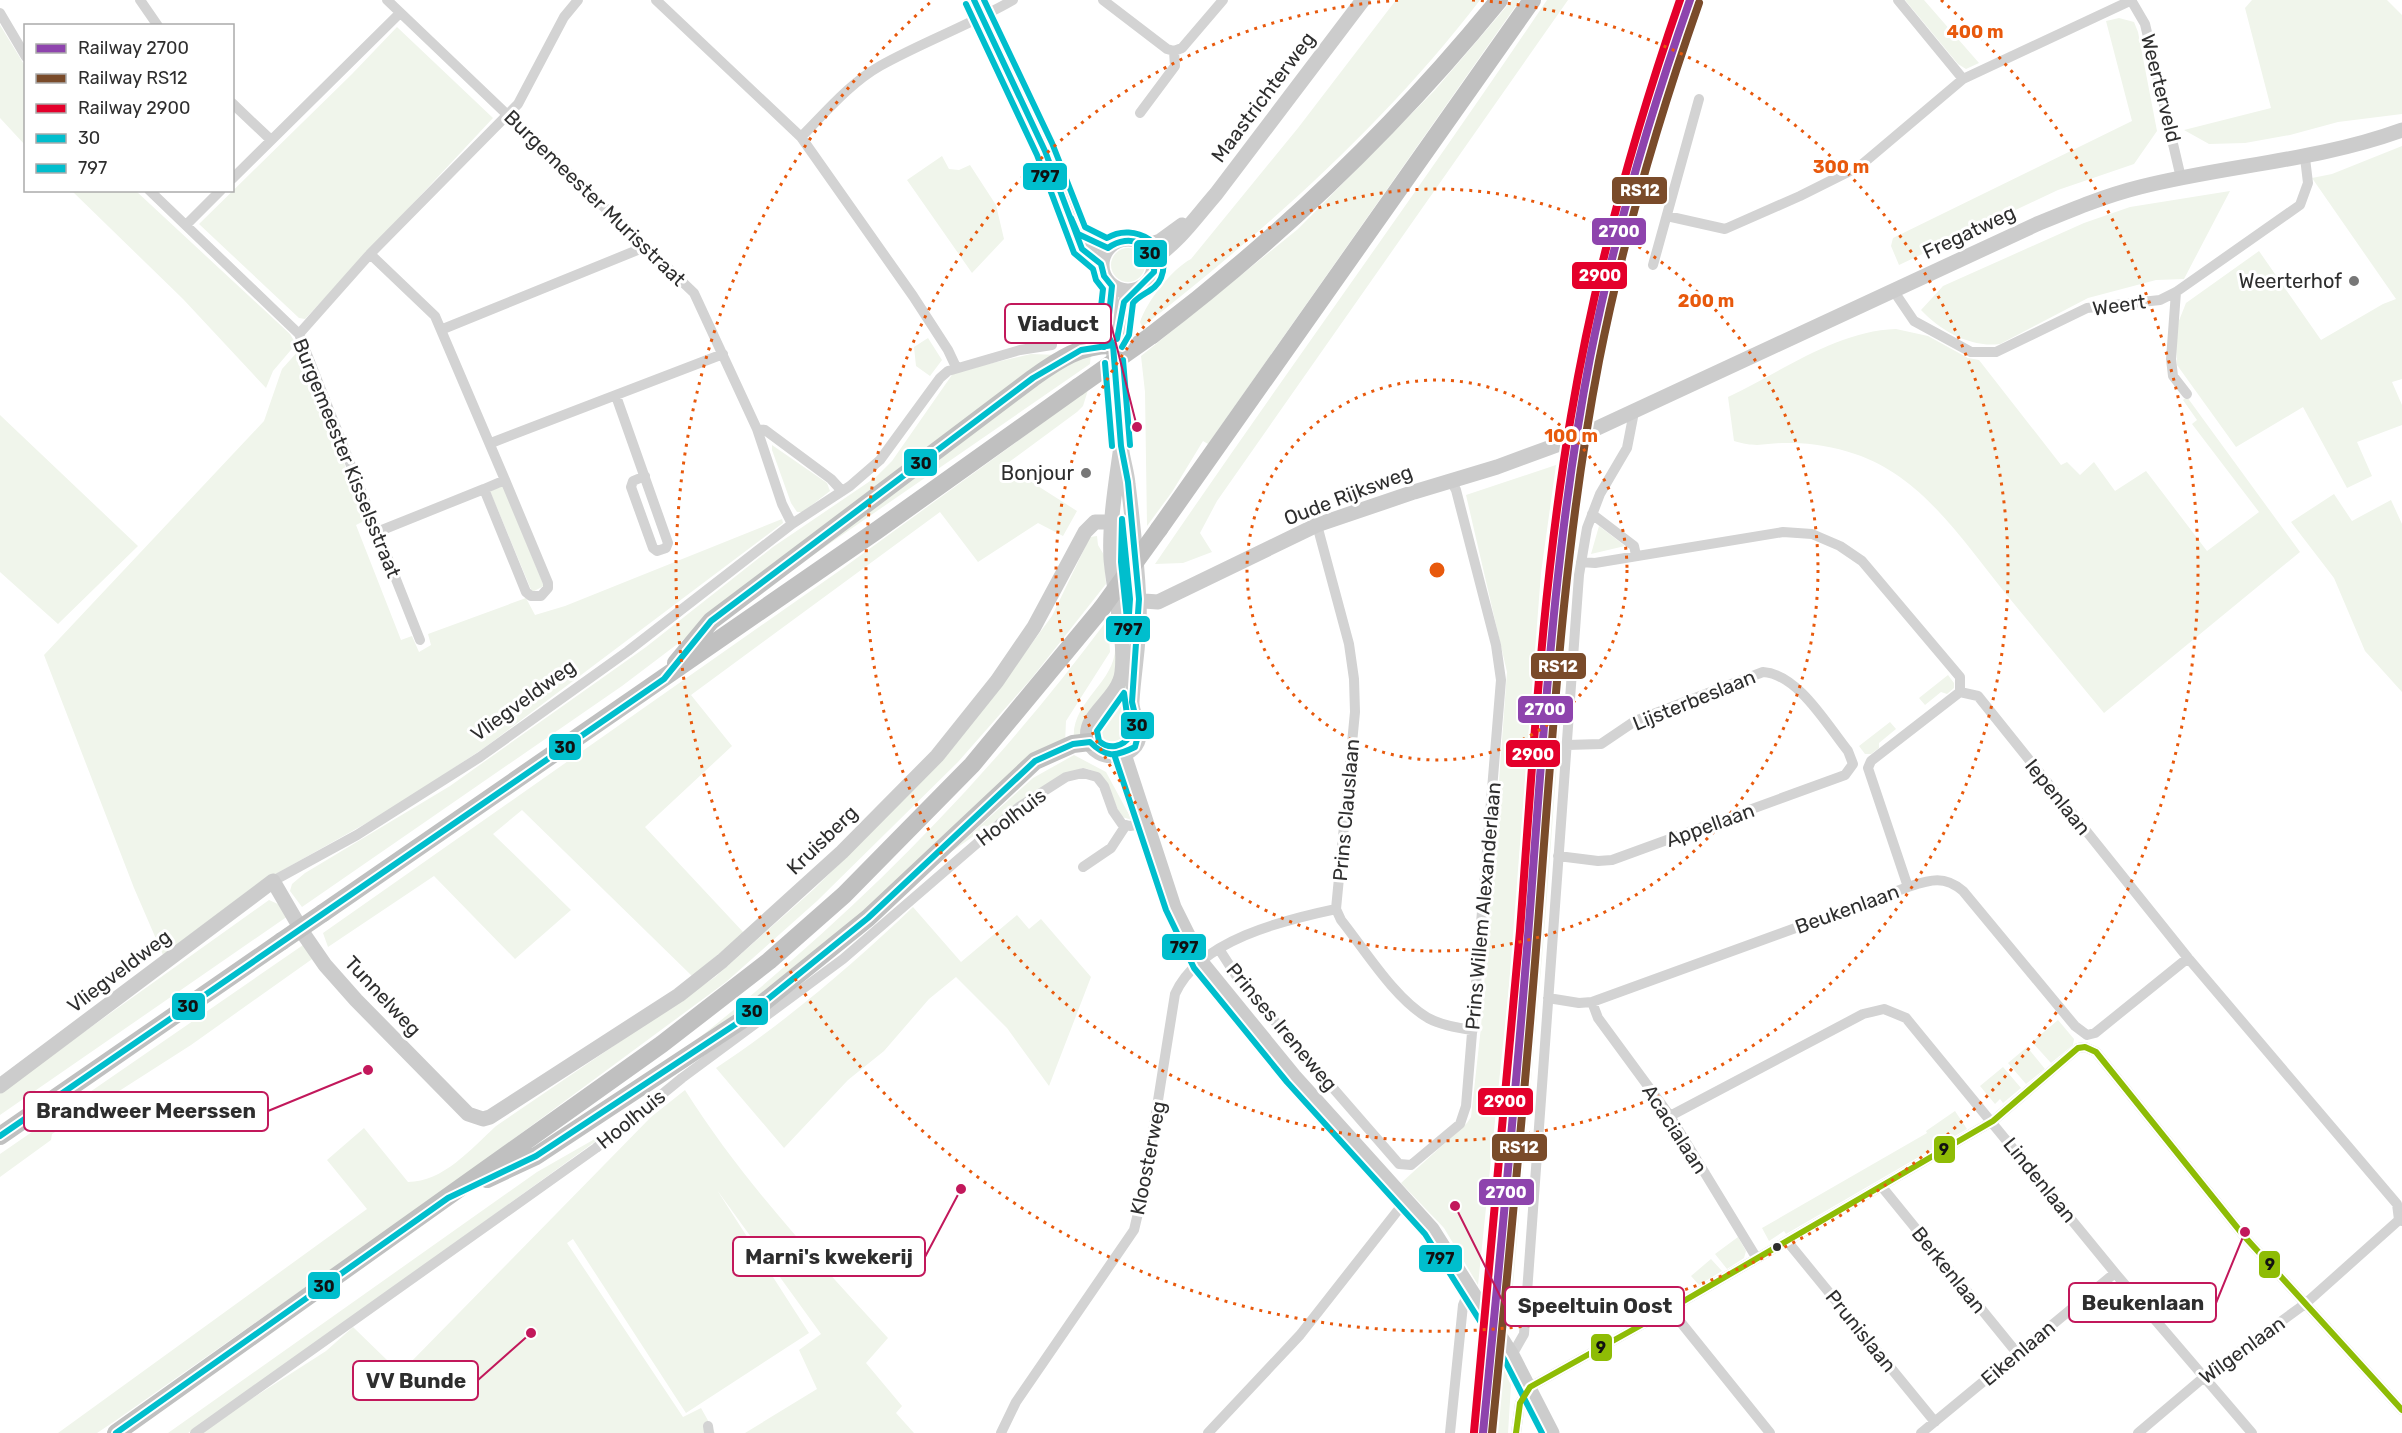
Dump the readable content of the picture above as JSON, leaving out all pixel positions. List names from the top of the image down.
{
  "streets": {
    "street": [
      "Weerterveld",
      "Maastrichterweg",
      "Burgemeester Murisstraat",
      "Fregatweg",
      "Weert",
      "Burgemeester Kisselsstraat",
      "Oude Rijksweg",
      "Vliegveldweg",
      "Lijsterbeslaan",
      "Iepenlaan",
      "Prins Clauslaan",
      "Hoolhuis",
      "Appellaan",
      "Kruisberg",
      "Prins Willem Alexanderlaan",
      "Beukenlaan",
      "Tunnelweg",
      "Prinses Ireneweg",
      "Acacialaan",
      "Kloosterweg",
      "Lindenlaan",
      "Berkenlaan",
      "Prunislaan",
      "Wilgenlaan",
      "Eikenlaan"
    ]
  },
  "crossings": [
    ["Weerterveld", "Fregatweg"],
    ["Burgemeester Murisstraat", "Vliegveldweg"],
    ["Fregatweg", "Weert"],
    ["Fregatweg", "Oude Rijksweg"],
    ["Oude Rijksweg", "Prins Clauslaan"],
    ["Oude Rijksweg", "Prins Willem Alexanderlaan"],
    ["Vliegveldweg", "Tunnelweg"],
    ["Lijsterbeslaan", "Appellaan"],
    ["Iepenlaan", "Wilgenlaan"],
    ["Prins Clauslaan", "Prins Willem Alexanderlaan"],
    ["Prins Clauslaan", "Kloosterweg"],
    ["Kruisberg", "Tunnelweg"],
    ["Prins Willem Alexanderlaan", "Kloosterweg"],
    ["Beukenlaan", "Acacialaan"],
    ["Prinses Ireneweg", "Kloosterweg"],
    ["Acacialaan", "Lindenlaan"],
    ["Lindenlaan", "Wilgenlaan"],
    ["Lindenlaan", "Eikenlaan"],
    ["Berkenlaan", "Eikenlaan"],
    ["Prunislaan", "Eikenlaan"]
  ],
  "places": [
    "Weerterhof",
    "Viaduct",
    "Bonjour",
    "Brandweer Meerssen",
    "Marni's kwekerij",
    "Speeltuin Oost",
    "Beukenlaan",
    "VV Bunde"
  ],
  "lines": [
    "rail line 2700",
    "rail line 2900",
    "transit line 30",
    "transit line 797",
    "rail line RS12",
    "transit line 9"
  ],
  "legend": [
    "Railway 2700",
    "Railway RS12",
    "Railway 2900",
    "30",
    "797"
  ],
  "rings": [
    "400 m",
    "300 m",
    "200 m",
    "100 m"
  ]
}
